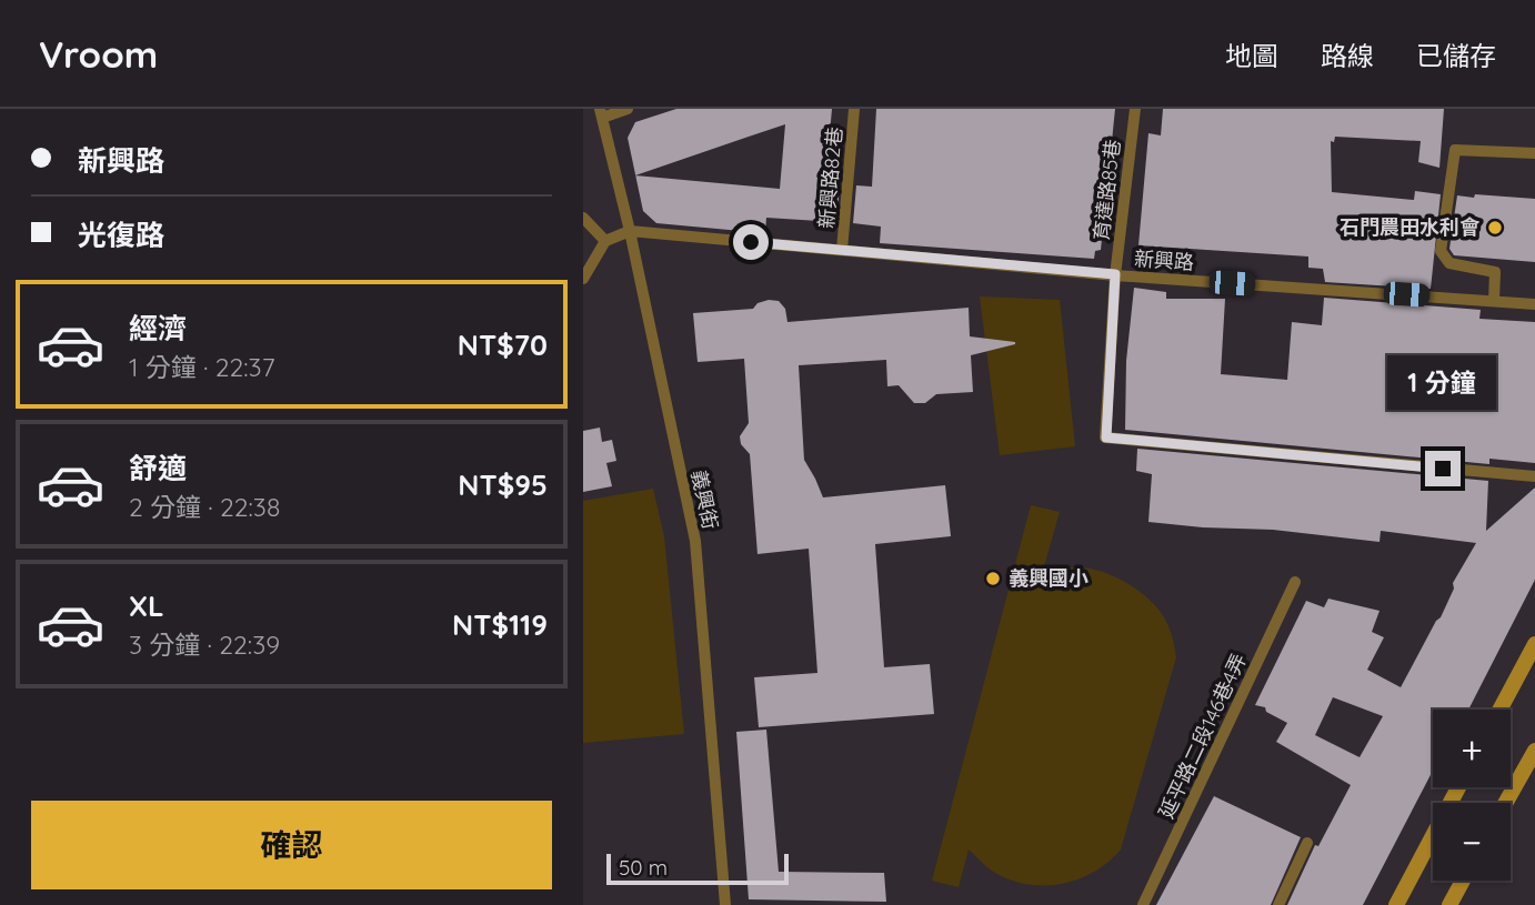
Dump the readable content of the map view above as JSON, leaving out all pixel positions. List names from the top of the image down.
{
  "streets": {
    "lane": [
      "新興路82巷",
      "育達路85巷",
      "新興路",
      "義興街",
      "延平路二段146巷4弄"
    ]
  },
  "crossings": [
    ["新興路82巷", "新興路"],
    ["育達路85巷", "新興路"],
    ["新興路", "義興街"]
  ],
  "places": ["石門農田水利會", "義興國小"],
  "scale_bar": "50 m",
  "page": {
    "header": "Vroom",
    "nav": ["地圖", "路線", "已儲存"],
    "banner": ["新興路", "光復路"],
    "list": [
      {
        "name": "經濟",
        "note": "1 分鐘 · 22:37",
        "value": "NT$70"
      },
      {
        "name": "舒適",
        "note": "2 分鐘 · 22:38",
        "value": "NT$95"
      },
      {
        "name": "XL",
        "note": "3 分鐘 · 22:39",
        "value": "NT$119"
      }
    ],
    "bubble": "1 分鐘",
    "map_buttons": ["+", "−"],
    "buttons": "確認",
    "scale": "50 m"
  }
}
